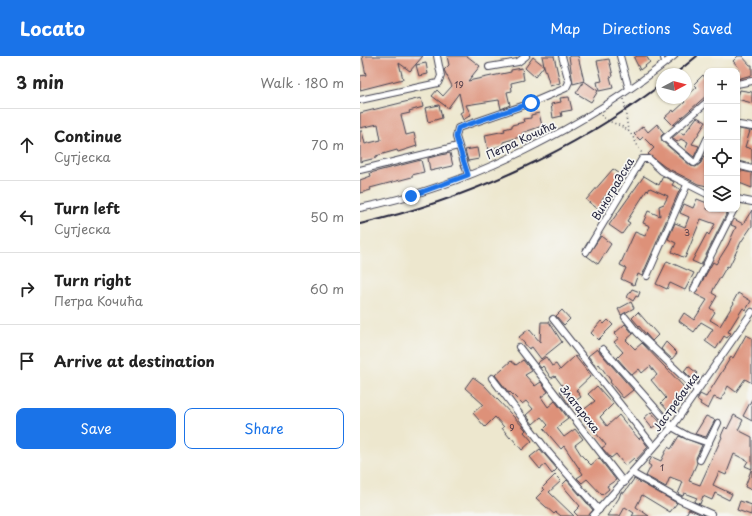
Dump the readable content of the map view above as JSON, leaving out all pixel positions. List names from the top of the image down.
{
  "streets": {
    "street": [
      "Петра Кочића",
      "Виноградска",
      "Јастребачка",
      "Златарска"
    ]
  },
  "crossings": [
    ["Јастребачка", "Златарска"]
  ],
  "house_numbers": [
    "19",
    "3",
    "9",
    "1"
  ],
  "north": "right",
  "page": {
    "header": "Locato",
    "nav": ["Map", "Directions", "Saved"],
    "heading": ["3 min", "Walk · 180 m"],
    "map_buttons": ["+", "−"],
    "list": [
      ["Continue", "Сутјеска", "70 m"],
      ["Turn left", "Сутјеска", "50 m"],
      ["Turn right", "Петра Кочића", "60 m"],
      "Arrive at destination"
    ],
    "buttons": ["Save", "Share"]
  }
}
